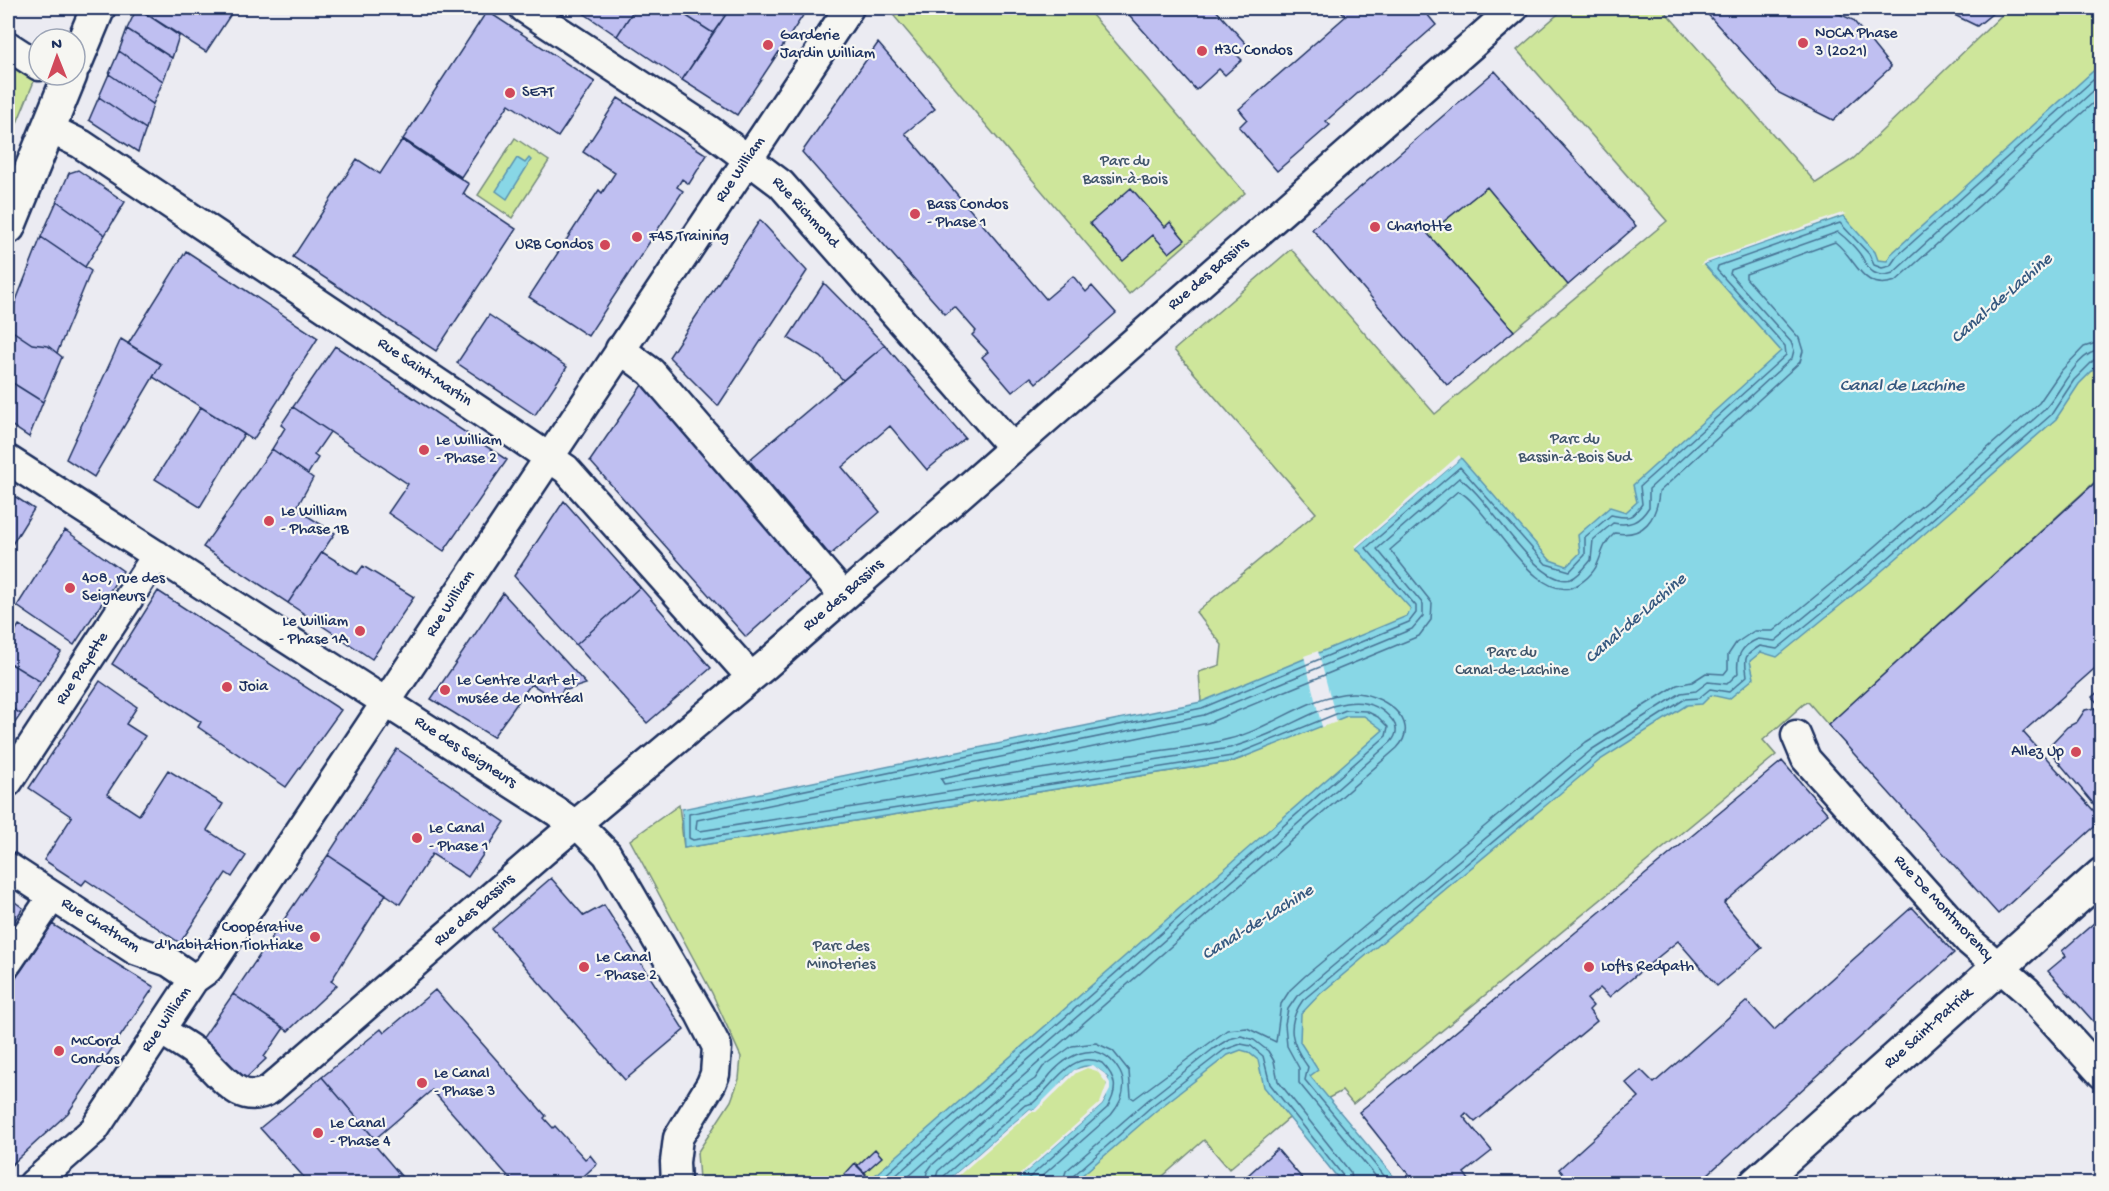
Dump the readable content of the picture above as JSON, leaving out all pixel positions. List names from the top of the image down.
{
  "streets": {
    "main road": ["Rue Saint-Patrick"],
    "street": [
      "Rue William",
      "Rue Richmond",
      "Rue des Bassins",
      "Rue Saint-Martin",
      "Rue Payette",
      "Rue des Seigneurs",
      "Rue De Montmorency",
      "Rue Chatham"
    ]
  },
  "crossings": [
    ["Rue William", "Rue Richmond"],
    ["Rue William", "Rue des Bassins"],
    ["Rue William", "Rue Saint-Martin"],
    ["Rue William", "Rue des Seigneurs"],
    ["Rue William", "Rue Chatham"],
    ["Rue Richmond", "Rue des Bassins"],
    ["Rue des Bassins", "Rue Saint-Martin"],
    ["Rue des Bassins", "Rue des Seigneurs"],
    ["Rue Payette", "Rue des Seigneurs"],
    ["Rue De Montmorency", "Rue Saint-Patrick"]
  ],
  "water": ["Canal-de-Lachine", "Canal de Lachine"],
  "parks": [
    "Parc du Bassin-à-Bois",
    "Parc du Bassin-à-Bois Sud",
    "Parc du Canal-de-Lachine",
    "Parc des Minoteries"
  ],
  "places": [
    "NOCA Phase 3 (2021)",
    "Garderie Jardin William",
    "H3C Condos",
    "SE7T",
    "Bass Condos - Phase 1",
    "Charlotte",
    "F45 Training",
    "URB Condos",
    "Le William - Phase 2",
    "Le William - Phase 1B",
    "408, rue des Seigneurs",
    "Le William - Phase 1A",
    "Joia",
    "Le Centre d'art et musée de Montréal",
    "Allez Up",
    "Le Canal - Phase 1",
    "Coopérative d'habitation Tiohtiake",
    "Le Canal - Phase 2",
    "Lofts Redpath",
    "McCord Condos",
    "Le Canal - Phase 3",
    "Le Canal - Phase 4"
  ],
  "north": "top"
}
